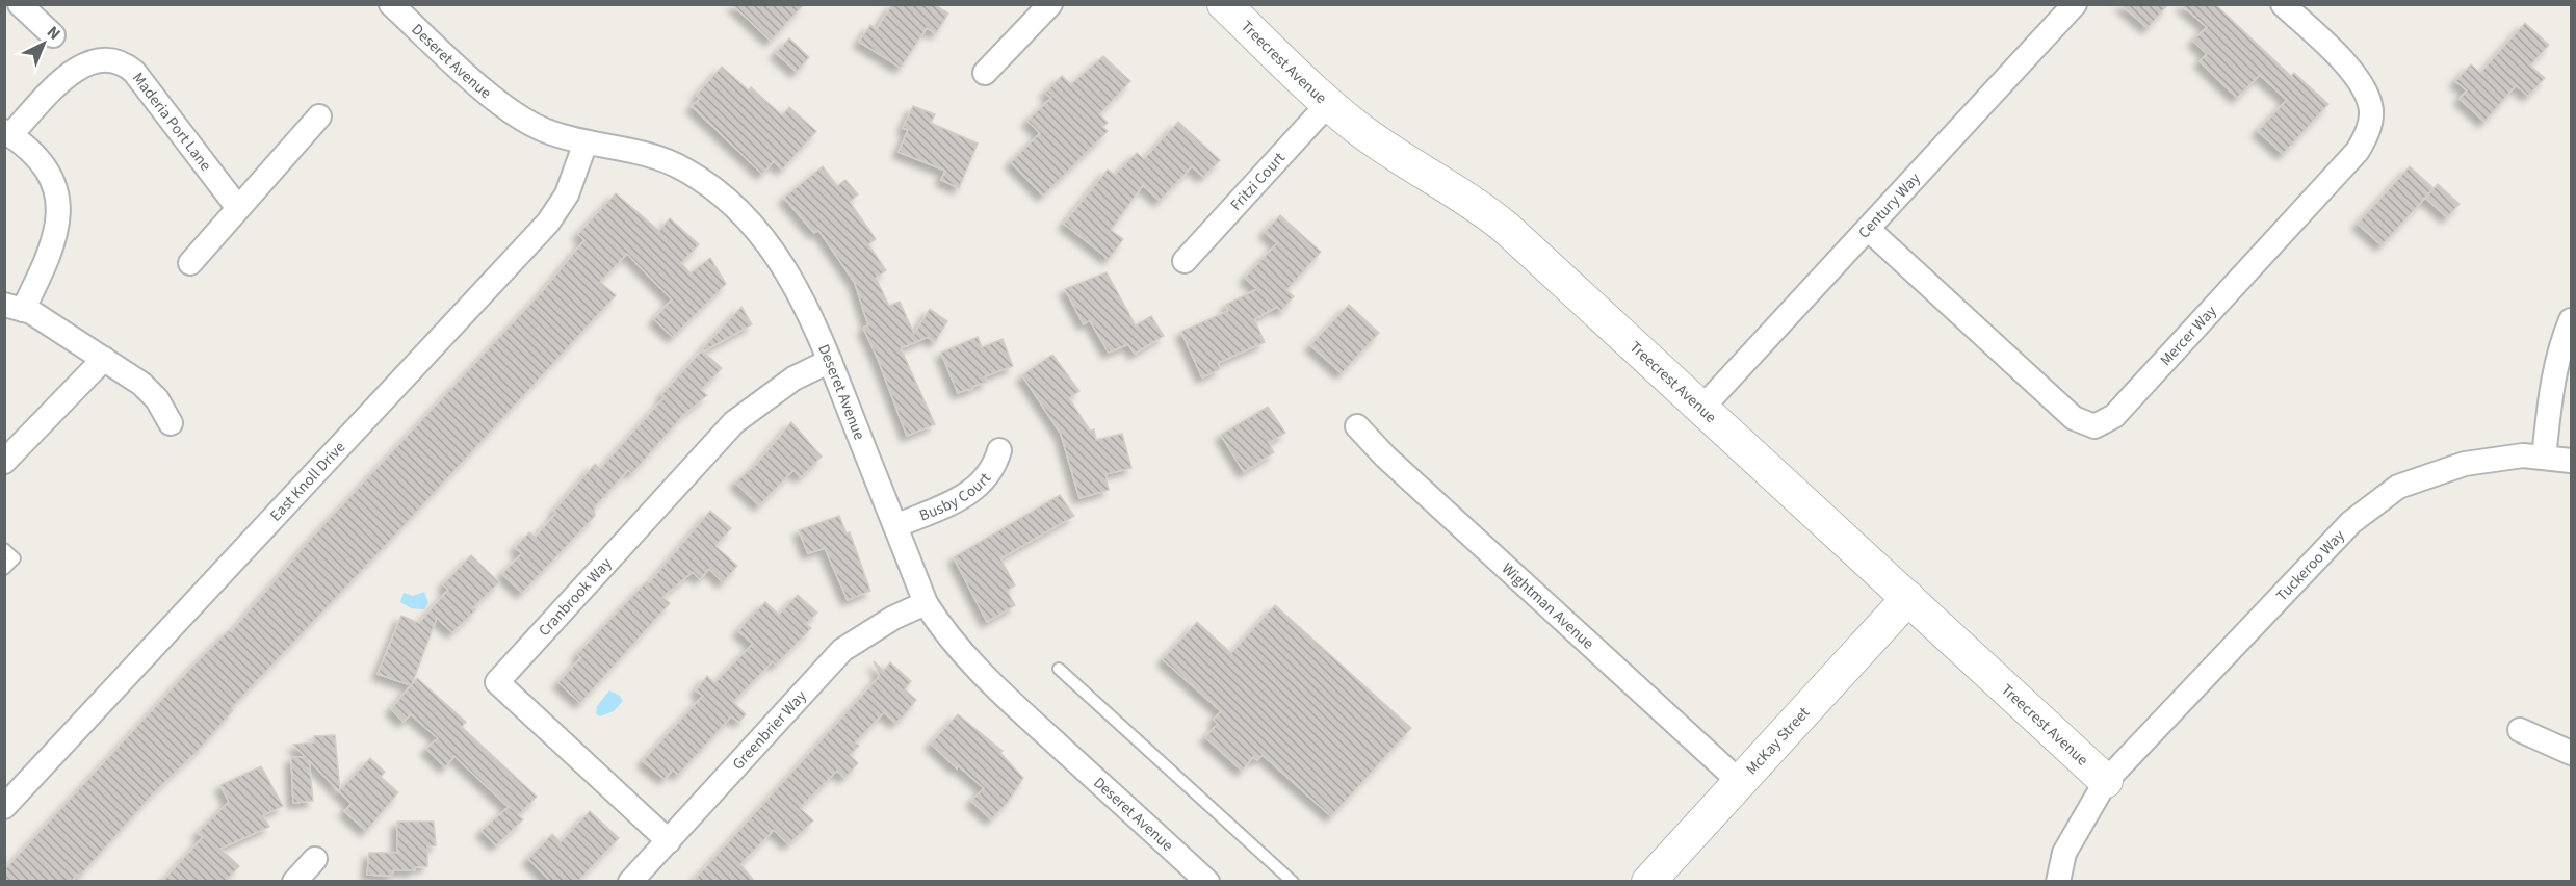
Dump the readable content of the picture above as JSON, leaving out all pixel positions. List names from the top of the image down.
{
  "streets": {
    "street": [
      "Deseret Avenue",
      "Treecrest Avenue",
      "Maderia Port Lane",
      "Fritzi Court",
      "Century Way",
      "Mercer Way",
      "East Knoll Drive",
      "Busby Court",
      "Tuckeroo Way",
      "Cranbrook Way",
      "Wightman Avenue",
      "Greenbrier Way",
      "McKay Street"
    ]
  },
  "crossings": [
    ["Deseret Avenue", "East Knoll Drive"],
    ["Deseret Avenue", "Busby Court"],
    ["Deseret Avenue", "Cranbrook Way"],
    ["Deseret Avenue", "Greenbrier Way"],
    ["Treecrest Avenue", "Fritzi Court"],
    ["Treecrest Avenue", "Century Way"],
    ["Treecrest Avenue", "Tuckeroo Way"],
    ["Treecrest Avenue", "McKay Street"],
    ["Century Way", "Mercer Way"],
    ["Cranbrook Way", "Greenbrier Way"],
    ["Wightman Avenue", "McKay Street"]
  ],
  "north": "top right"
}
